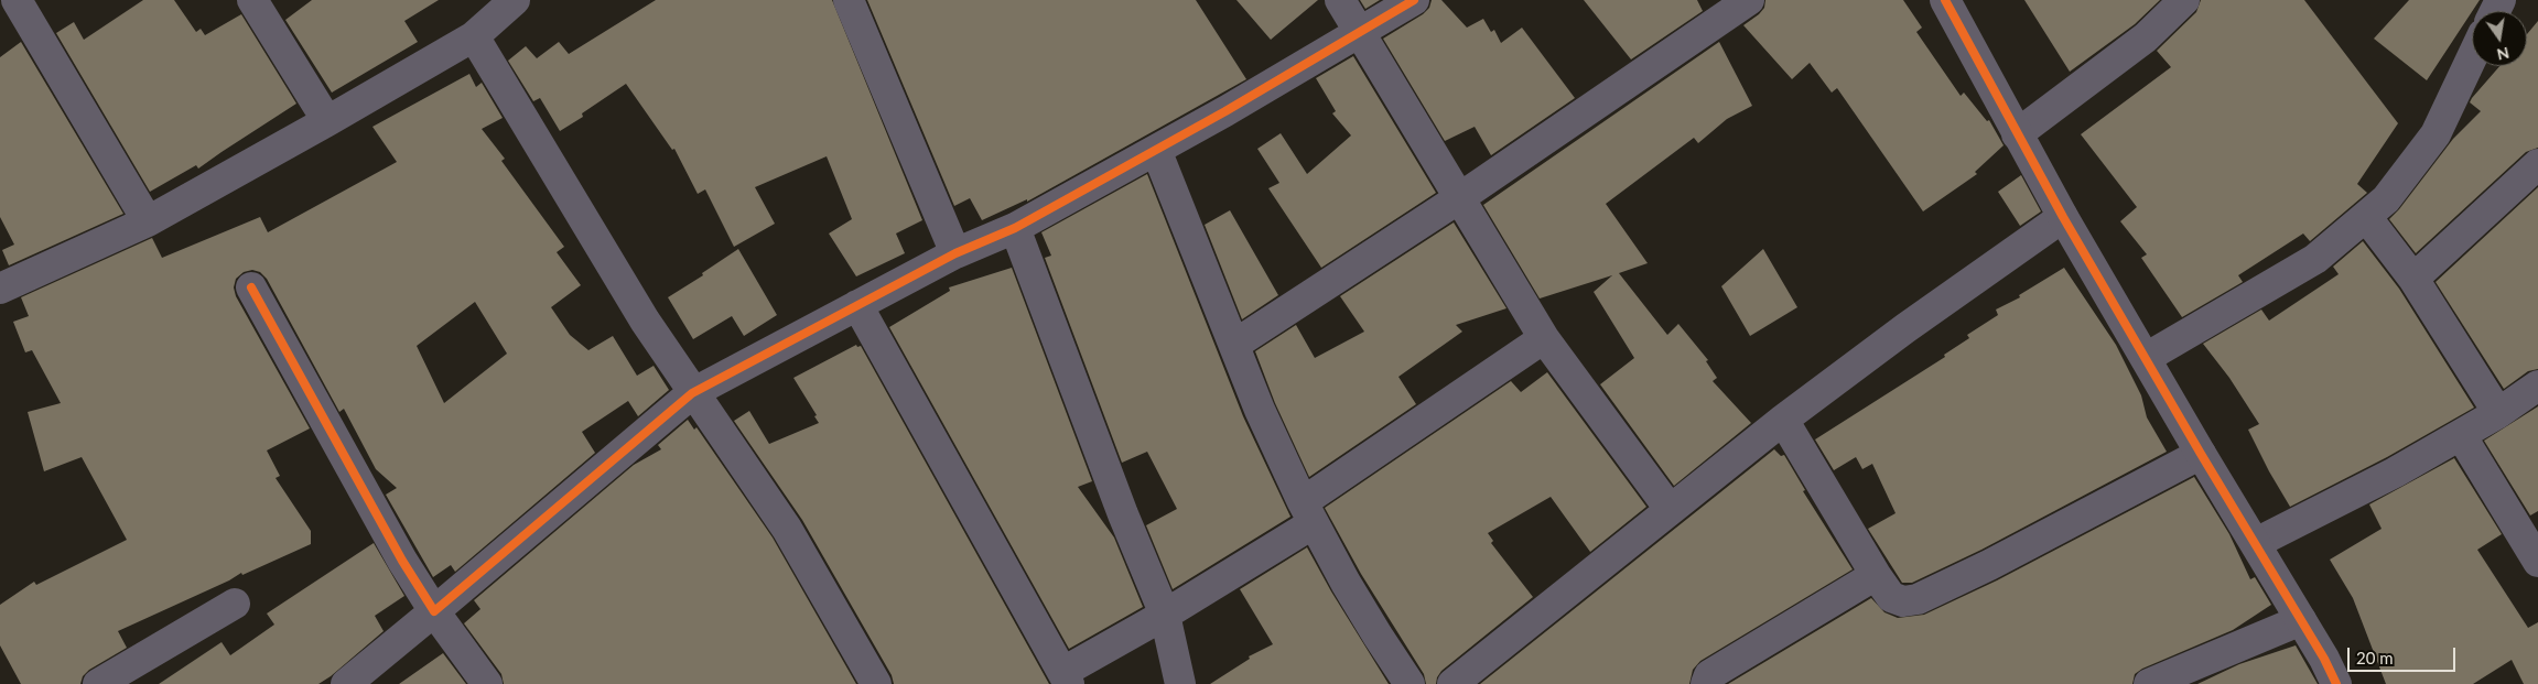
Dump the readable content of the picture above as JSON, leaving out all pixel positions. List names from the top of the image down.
{
  "scale_bar": "20 m",
  "north": "bottom"
}
